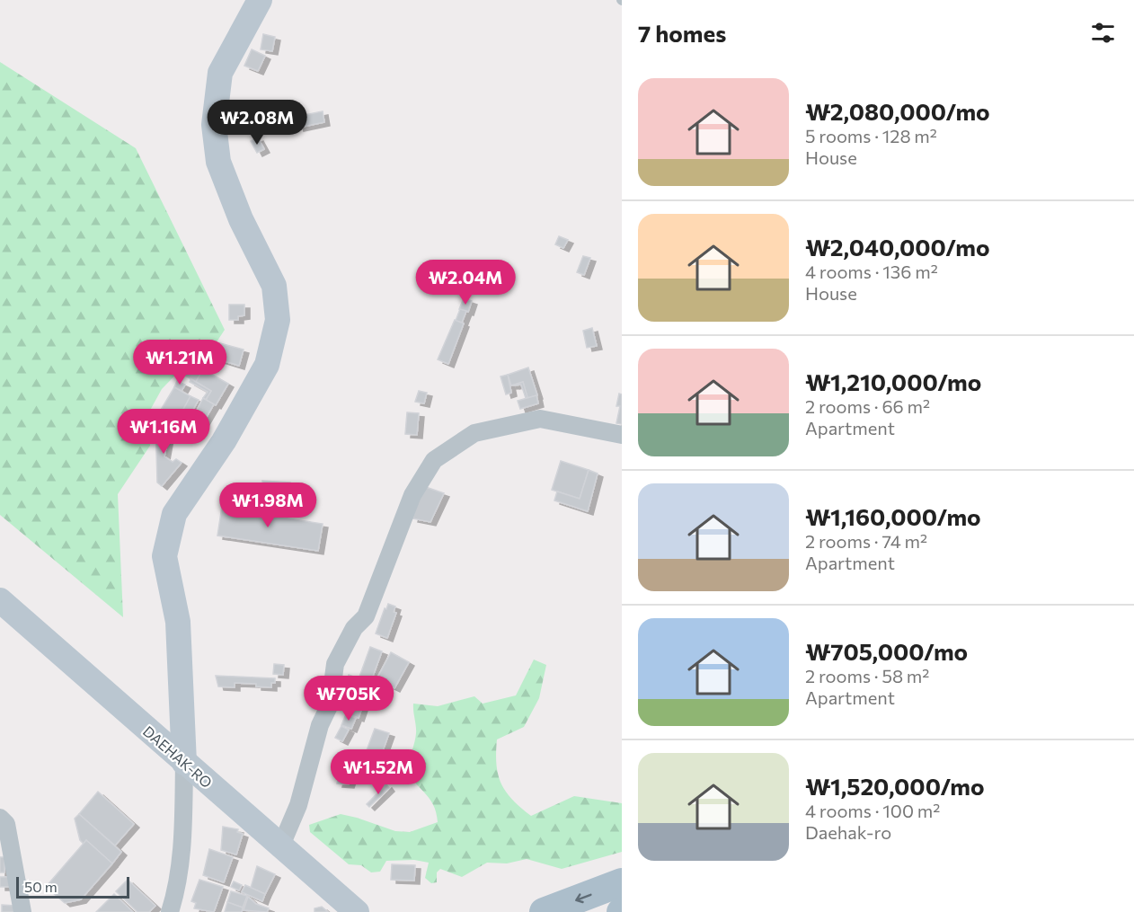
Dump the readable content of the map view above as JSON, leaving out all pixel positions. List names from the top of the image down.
{
  "streets": {
    "street": ["DAEHAK-RO"]
  },
  "scale_bar": "50 m",
  "page": {
    "heading": "7 homes",
    "list": [
      {
        "name": "₩2,080,000/mo",
        "note": "5 rooms · 128 m² · House"
      },
      {
        "name": "₩2,040,000/mo",
        "note": "4 rooms · 136 m² · House"
      },
      {
        "name": "₩1,210,000/mo",
        "note": "2 rooms · 66 m² · Apartment"
      },
      {
        "name": "₩1,160,000/mo",
        "note": "2 rooms · 74 m² · Apartment"
      },
      {
        "name": "₩705,000/mo",
        "note": "2 rooms · 58 m² · Apartment"
      },
      {
        "name": "₩1,520,000/mo",
        "note": "4 rooms · 100 m² · Daehak-ro"
      }
    ],
    "price": [
      "₩2.08M",
      "₩2.04M",
      "₩1.21M",
      "₩1.16M",
      "₩1.98M",
      "₩705K",
      "₩1.52M"
    ],
    "scale": "50 m"
  }
}
